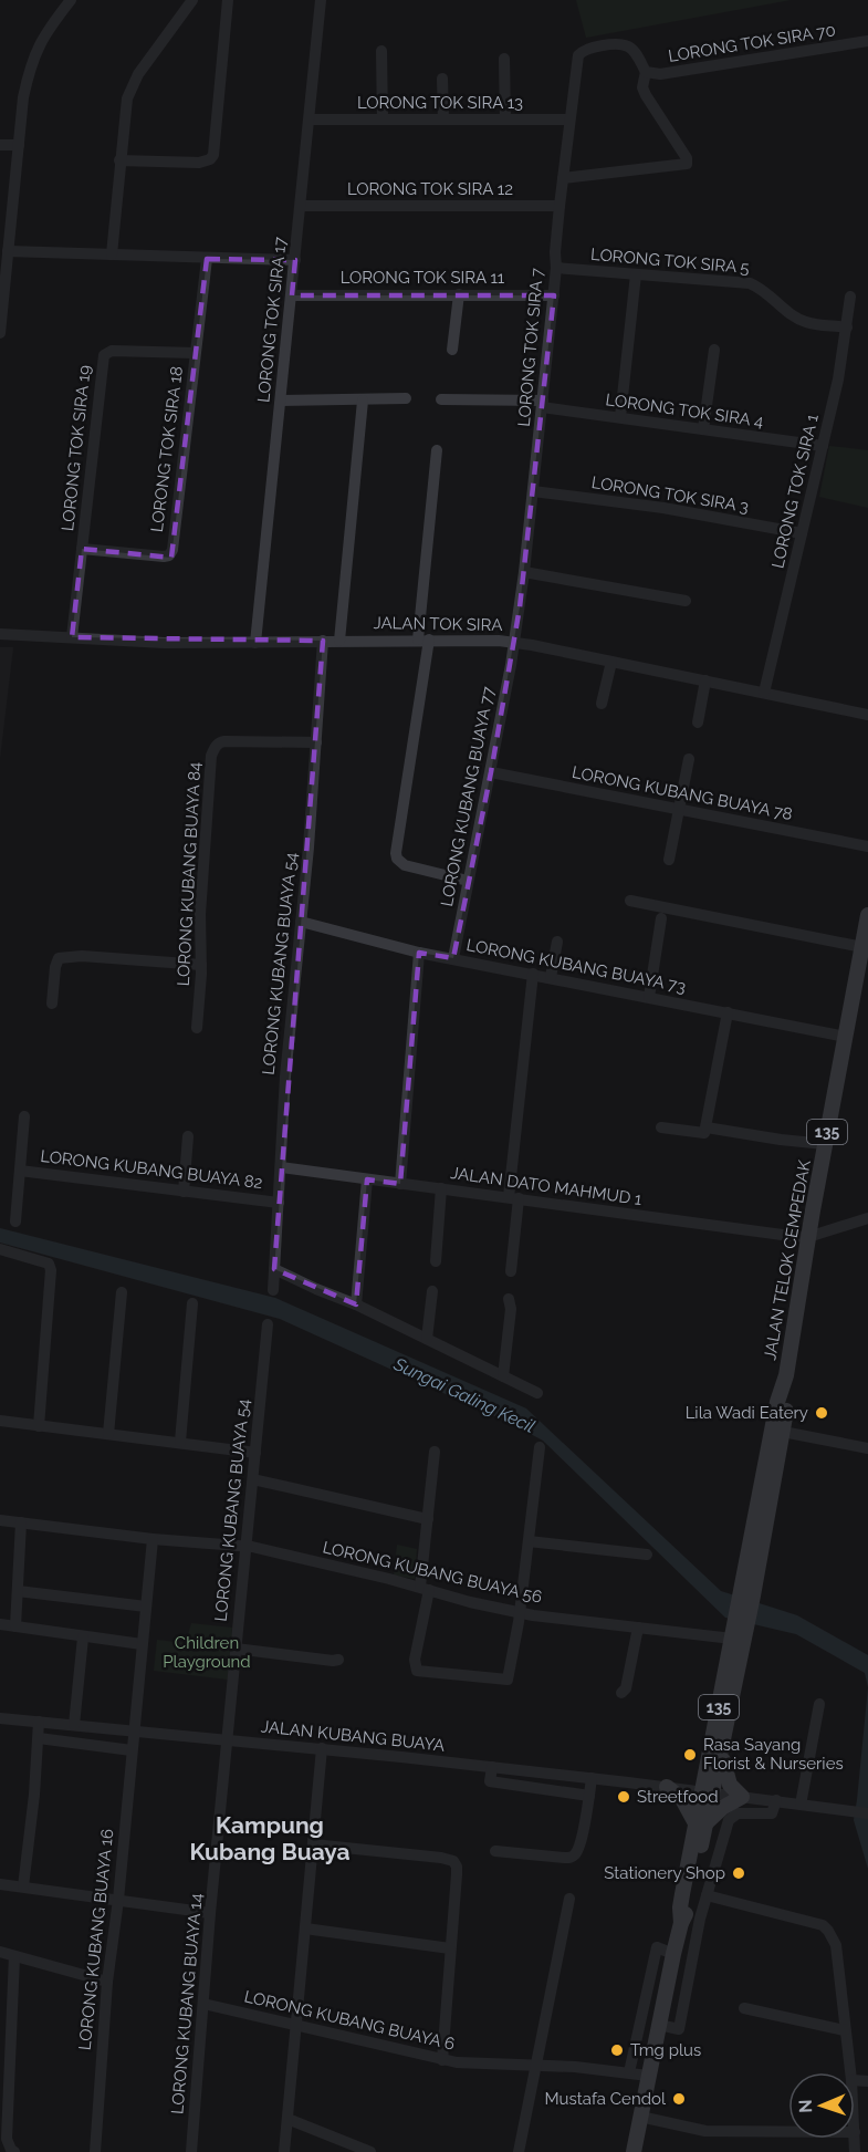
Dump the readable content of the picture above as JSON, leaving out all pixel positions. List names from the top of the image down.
{
  "streets": {
    "main road": ["135", "JALAN TELOK CEMPEDAK"],
    "street": [
      "LORONG TOK SIRA 70",
      "LORONG TOK SIRA 13",
      "LORONG TOK SIRA 12",
      "LORONG TOK SIRA 5",
      "LORONG TOK SIRA 11",
      "LORONG TOK SIRA 17",
      "LORONG TOK SIRA 7",
      "LORONG TOK SIRA 4",
      "LORONG TOK SIRA 19",
      "LORONG TOK SIRA 18",
      "LORONG TOK SIRA 1",
      "LORONG TOK SIRA 3",
      "JALAN TOK SIRA",
      "LORONG KUBANG BUAYA 78",
      "LORONG KUBANG BUAYA 77",
      "LORONG KUBANG BUAYA 84",
      "LORONG KUBANG BUAYA 54",
      "LORONG KUBANG BUAYA 73",
      "LORONG KUBANG BUAYA 82",
      "JALAN DATO MAHMUD 1",
      "LORONG KUBANG BUAYA 56",
      "JALAN KUBANG BUAYA",
      "LORONG KUBANG BUAYA 16",
      "LORONG KUBANG BUAYA 14",
      "LORONG KUBANG BUAYA 6"
    ]
  },
  "crossings": [
    ["LORONG TOK SIRA 70", "LORONG TOK SIRA 7"],
    ["LORONG TOK SIRA 13", "LORONG TOK SIRA 17"],
    ["LORONG TOK SIRA 13", "LORONG TOK SIRA 7"],
    ["LORONG TOK SIRA 12", "LORONG TOK SIRA 17"],
    ["LORONG TOK SIRA 12", "LORONG TOK SIRA 7"],
    ["LORONG TOK SIRA 5", "LORONG TOK SIRA 7"],
    ["LORONG TOK SIRA 5", "LORONG TOK SIRA 1"],
    ["LORONG TOK SIRA 11", "LORONG TOK SIRA 17"],
    ["LORONG TOK SIRA 11", "LORONG TOK SIRA 7"],
    ["LORONG TOK SIRA 17", "JALAN TOK SIRA"],
    ["LORONG TOK SIRA 7", "LORONG TOK SIRA 4"],
    ["LORONG TOK SIRA 7", "LORONG TOK SIRA 3"],
    ["LORONG TOK SIRA 7", "JALAN TOK SIRA"],
    ["LORONG TOK SIRA 7", "LORONG KUBANG BUAYA 77"],
    ["LORONG TOK SIRA 4", "LORONG TOK SIRA 1"],
    ["LORONG TOK SIRA 19", "LORONG TOK SIRA 18"],
    ["LORONG TOK SIRA 19", "JALAN TOK SIRA"],
    ["LORONG TOK SIRA 1", "LORONG TOK SIRA 3"],
    ["LORONG TOK SIRA 1", "JALAN TOK SIRA"],
    ["JALAN TOK SIRA", "LORONG KUBANG BUAYA 77"],
    ["JALAN TOK SIRA", "LORONG KUBANG BUAYA 54"],
    ["LORONG KUBANG BUAYA 78", "LORONG KUBANG BUAYA 77"],
    ["LORONG KUBANG BUAYA 77", "LORONG KUBANG BUAYA 73"],
    ["LORONG KUBANG BUAYA 84", "LORONG KUBANG BUAYA 54"],
    ["LORONG KUBANG BUAYA 54", "LORONG KUBANG BUAYA 73"],
    ["LORONG KUBANG BUAYA 54", "LORONG KUBANG BUAYA 82"],
    ["LORONG KUBANG BUAYA 54", "JALAN DATO MAHMUD 1"],
    ["LORONG KUBANG BUAYA 54", "LORONG KUBANG BUAYA 56"],
    ["LORONG KUBANG BUAYA 54", "JALAN KUBANG BUAYA"],
    ["LORONG KUBANG BUAYA 54", "LORONG KUBANG BUAYA 14"],
    ["LORONG KUBANG BUAYA 73", "JALAN TELOK CEMPEDAK"],
    ["135", "JALAN TELOK CEMPEDAK"],
    ["135", "JALAN KUBANG BUAYA"],
    ["135", "LORONG KUBANG BUAYA 6"],
    ["JALAN DATO MAHMUD 1", "JALAN TELOK CEMPEDAK"],
    ["JALAN TELOK CEMPEDAK", "LORONG KUBANG BUAYA 56"],
    ["JALAN TELOK CEMPEDAK", "JALAN KUBANG BUAYA"],
    ["LORONG KUBANG BUAYA 56", "LORONG KUBANG BUAYA 16"],
    ["JALAN KUBANG BUAYA", "LORONG KUBANG BUAYA 16"],
    ["JALAN KUBANG BUAYA", "LORONG KUBANG BUAYA 14"],
    ["LORONG KUBANG BUAYA 14", "LORONG KUBANG BUAYA 6"]
  ],
  "districts": ["Kampung Kubang Buaya"],
  "water": ["Sungai Galing Kecil"],
  "parks": ["Children Playground"],
  "places": [
    "Lila Wadi Eatery",
    "Rasa Sayang Florist & Nurseries",
    "Streetfood",
    "Stationery Shop",
    "Tmg plus",
    "Mustafa Cendol"
  ],
  "north": "left"
}
